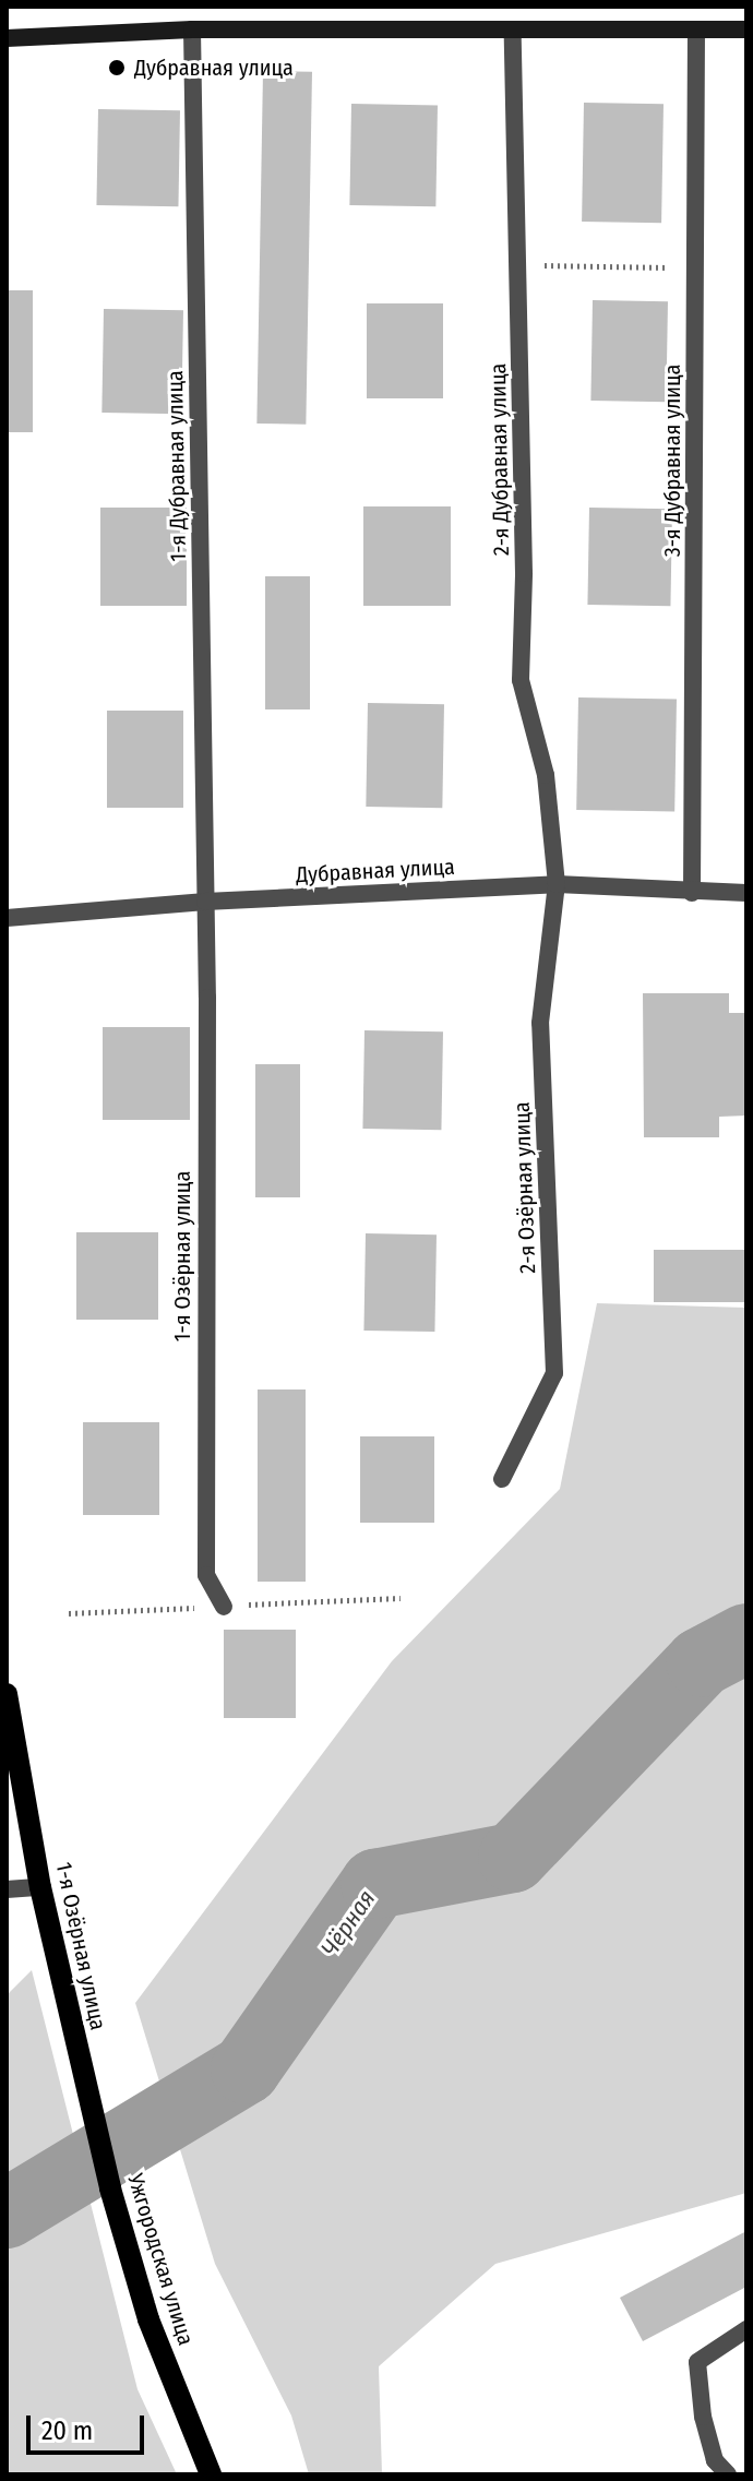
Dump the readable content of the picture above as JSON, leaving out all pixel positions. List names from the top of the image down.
{
  "streets": {
    "main road": ["1-я Озёрная улица", "Ужгородская улица"],
    "street": [
      "2-я Дубравная улица",
      "3-я Дубравная улица",
      "1-я Дубравная улица",
      "Дубравная улица",
      "2-я Озёрная улица"
    ]
  },
  "crossings": [
    ["2-я Дубравная улица", "Дубравная улица"],
    ["2-я Дубравная улица", "2-я Озёрная улица"],
    ["3-я Дубравная улица", "Дубравная улица"],
    ["1-я Дубравная улица", "Дубравная улица"],
    ["1-я Дубравная улица", "1-я Озёрная улица"],
    ["Дубравная улица", "2-я Озёрная улица"],
    ["Дубравная улица", "1-я Озёрная улица"],
    ["1-я Озёрная улица", "Ужгородская улица"]
  ],
  "water": ["Чёрная"],
  "places": ["Дубравная улица"],
  "scale_bar": "20 m"
}
